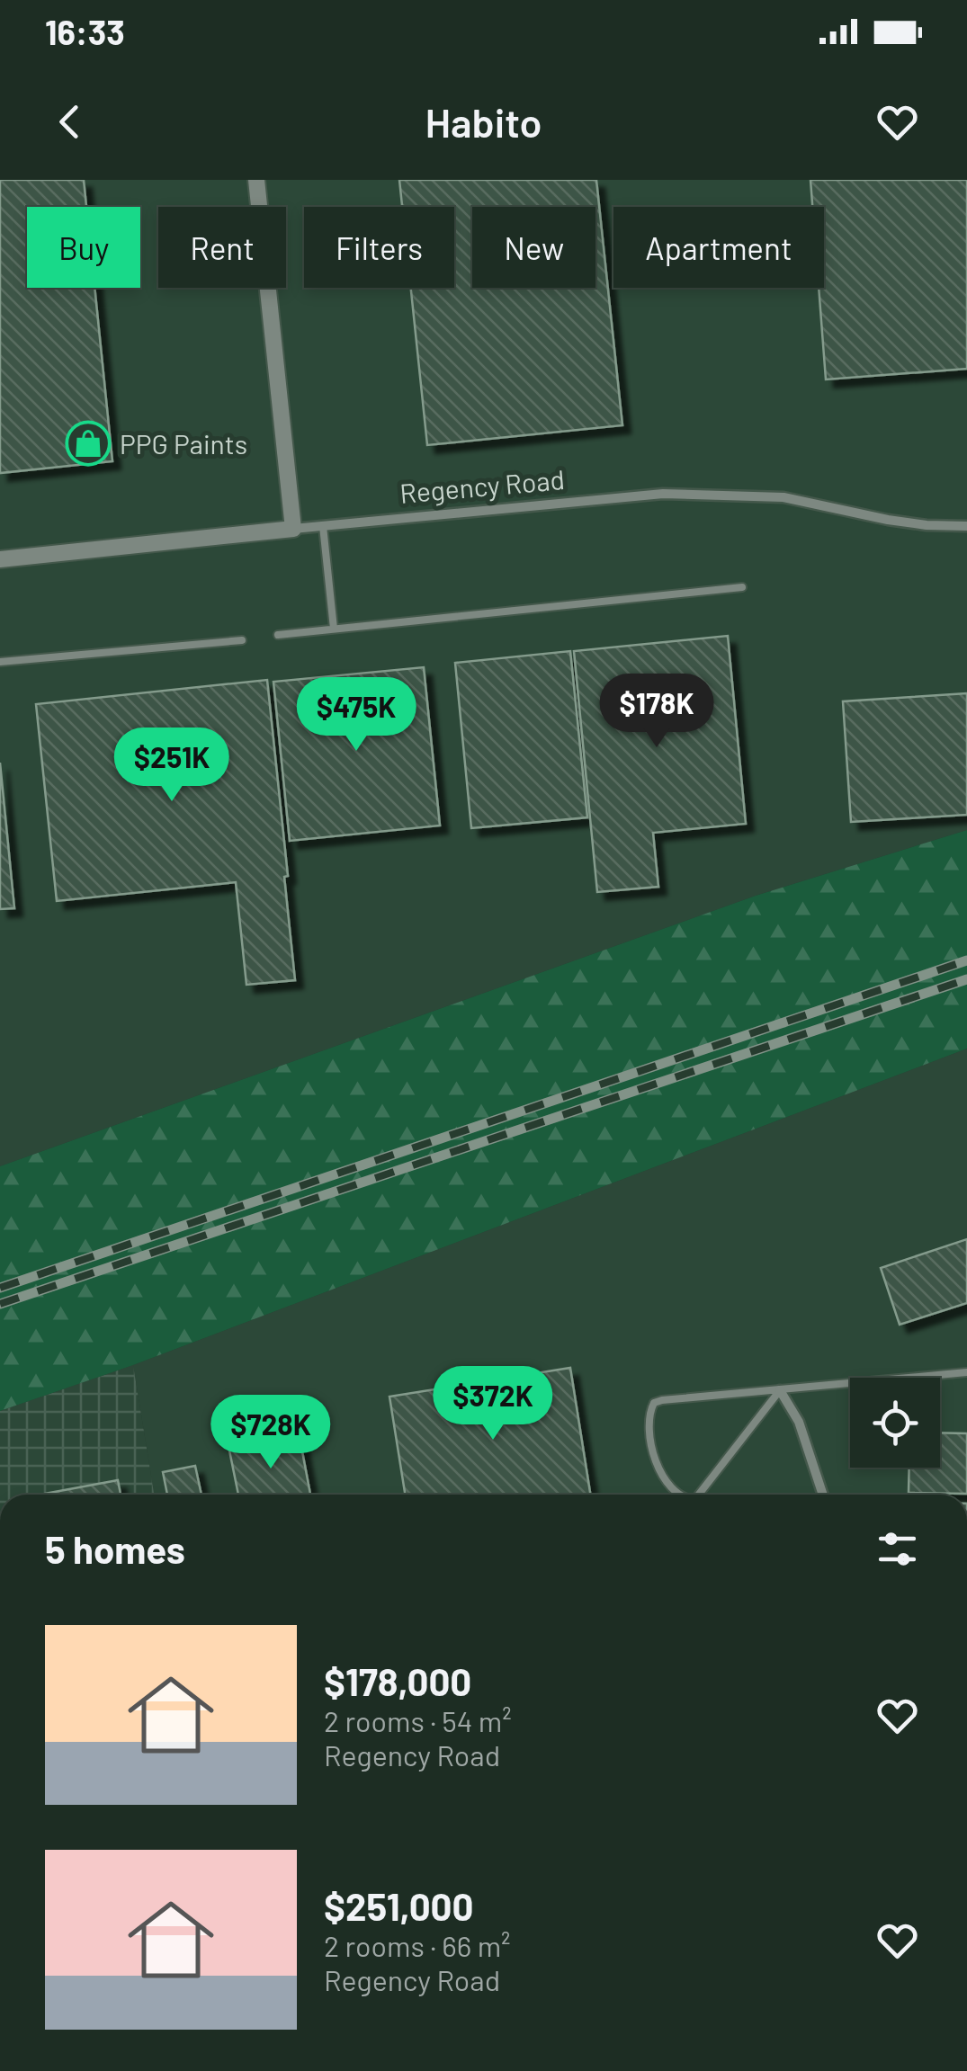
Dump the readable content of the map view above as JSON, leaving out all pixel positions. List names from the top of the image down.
{
  "streets": {
    "street": ["Regency Road"]
  },
  "places": {
    "shop": ["PPG Paints"]
  },
  "page": {
    "status": "16:33",
    "header": "Habito",
    "chip": [
      "Buy",
      "Rent",
      "Filters",
      "New",
      "Apartment"
    ],
    "price": [
      "$178K",
      "$475K",
      "$251K",
      "$372K",
      "$728K"
    ],
    "heading": "5 homes",
    "list": [
      {
        "name": "$178,000",
        "note": "2 rooms · 54 m² · Regency Road"
      },
      {
        "name": "$251,000",
        "note": "2 rooms · 66 m² · Regency Road"
      }
    ]
  }
}
